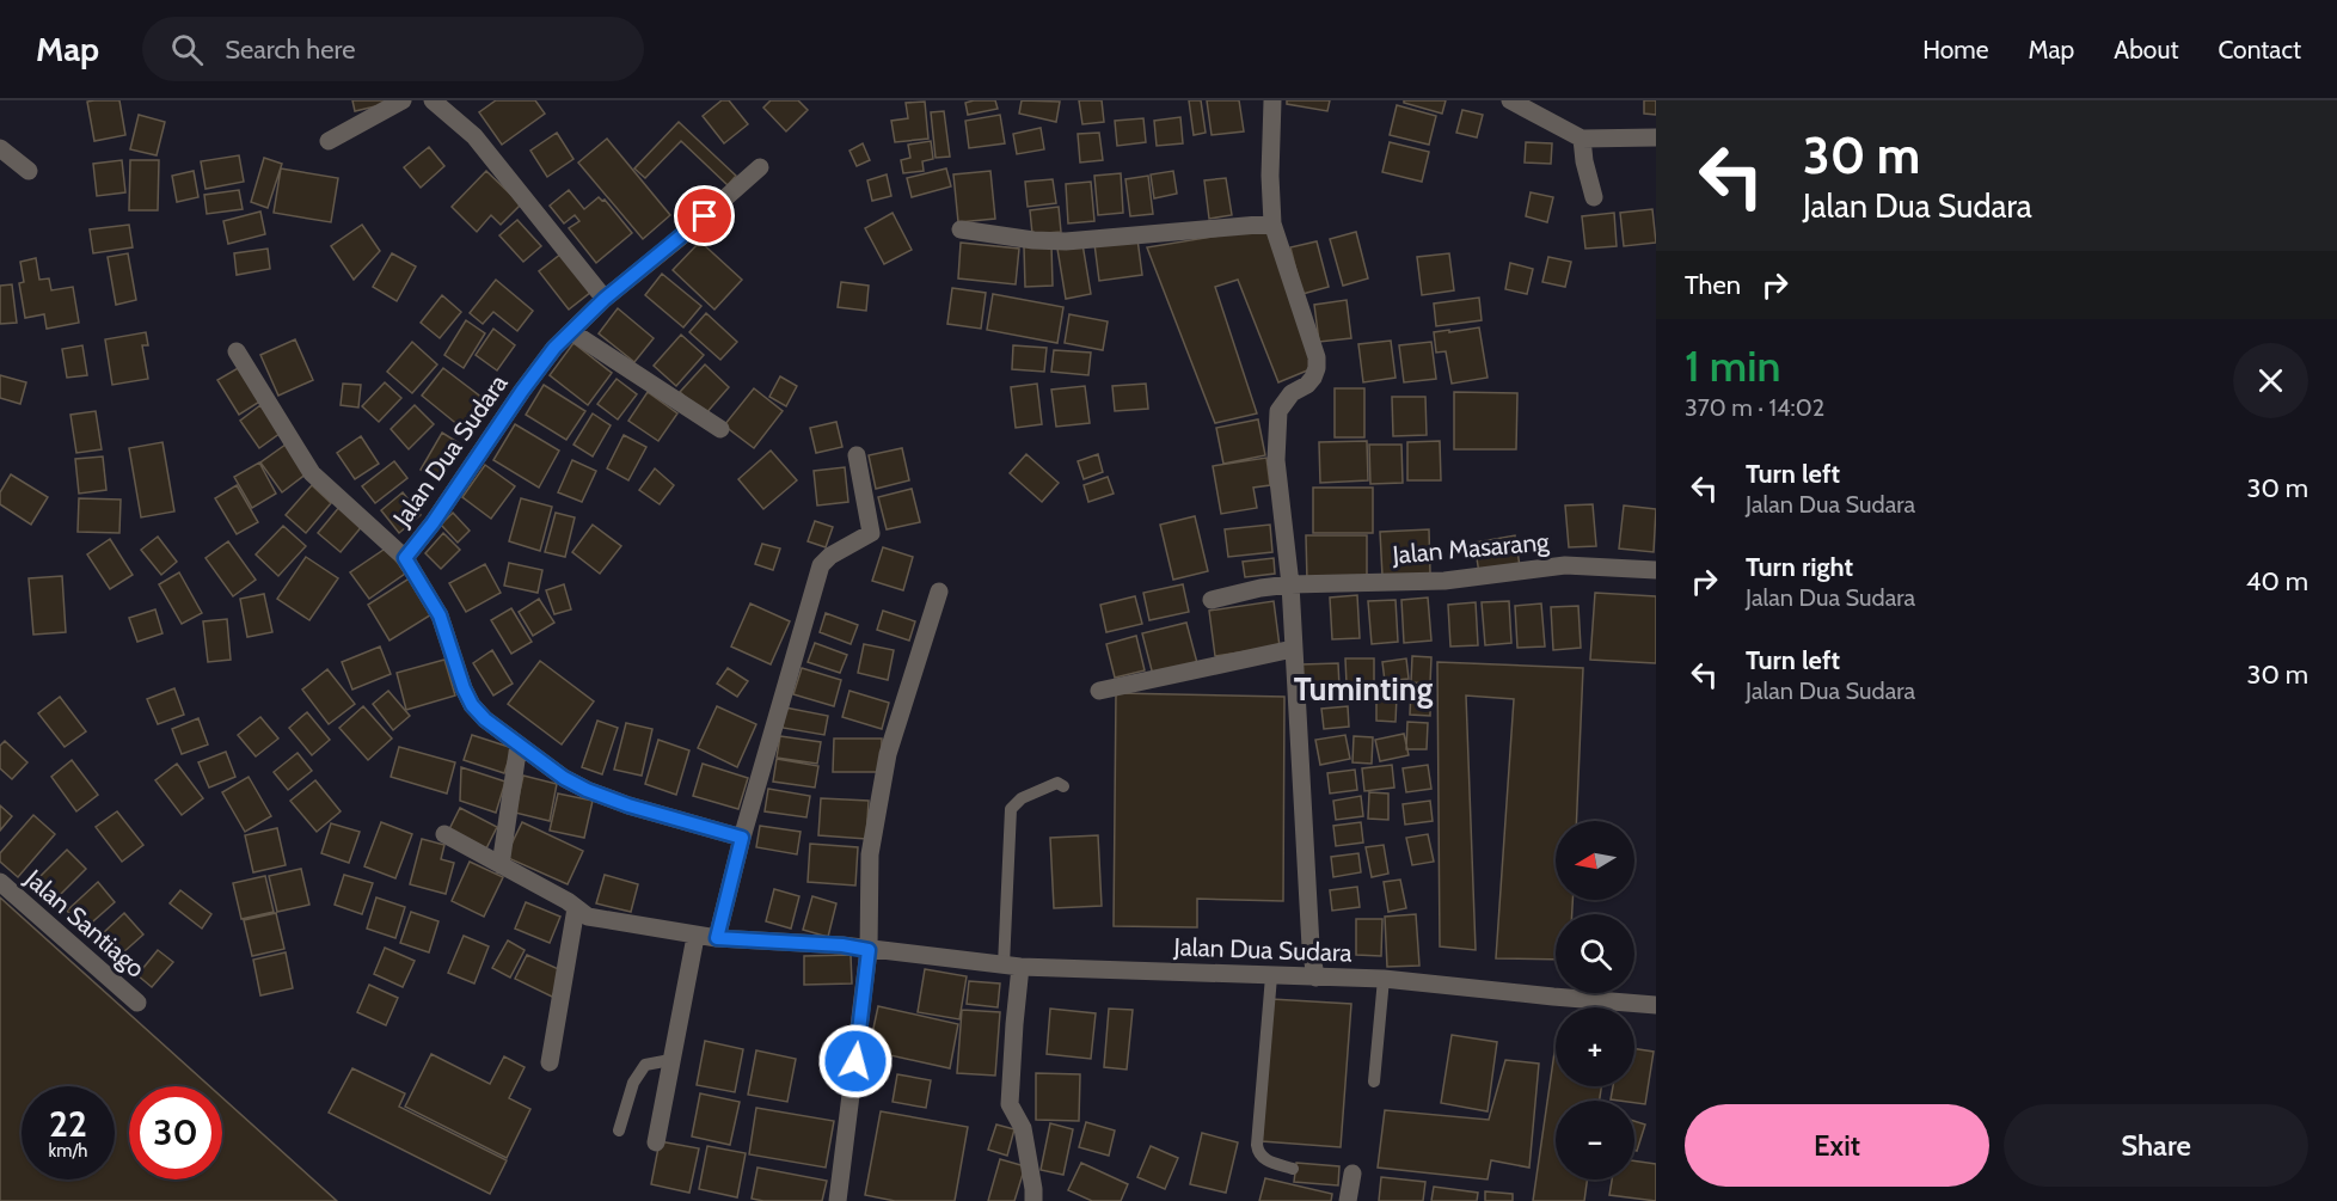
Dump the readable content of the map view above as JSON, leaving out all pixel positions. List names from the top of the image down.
{
  "streets": {
    "street": ["Jalan Dua Sudara", "Jalan Masarang", "Jalan Santiago"]
  },
  "districts": ["Tuminting"],
  "north": "left",
  "page": {
    "header": "Map",
    "search": "Search here",
    "nav": [
      "Home",
      "Map",
      "About",
      "Contact"
    ],
    "turn": ["30 m", "Jalan Dua Sudara"],
    "then": "Then",
    "heading": ["1 min", "370 m · 14:02"],
    "list": [
      {
        "name": "Turn left",
        "note": "Jalan Dua Sudara",
        "value": "30 m"
      },
      {
        "name": "Turn right",
        "note": "Jalan Dua Sudara",
        "value": "40 m"
      },
      {
        "name": "Turn left",
        "note": "Jalan Dua Sudara",
        "value": "30 m"
      }
    ],
    "map_buttons": ["+", "−"],
    "speed": "22 km/h",
    "limit": "30",
    "buttons": ["Exit", "Share"]
  }
}
